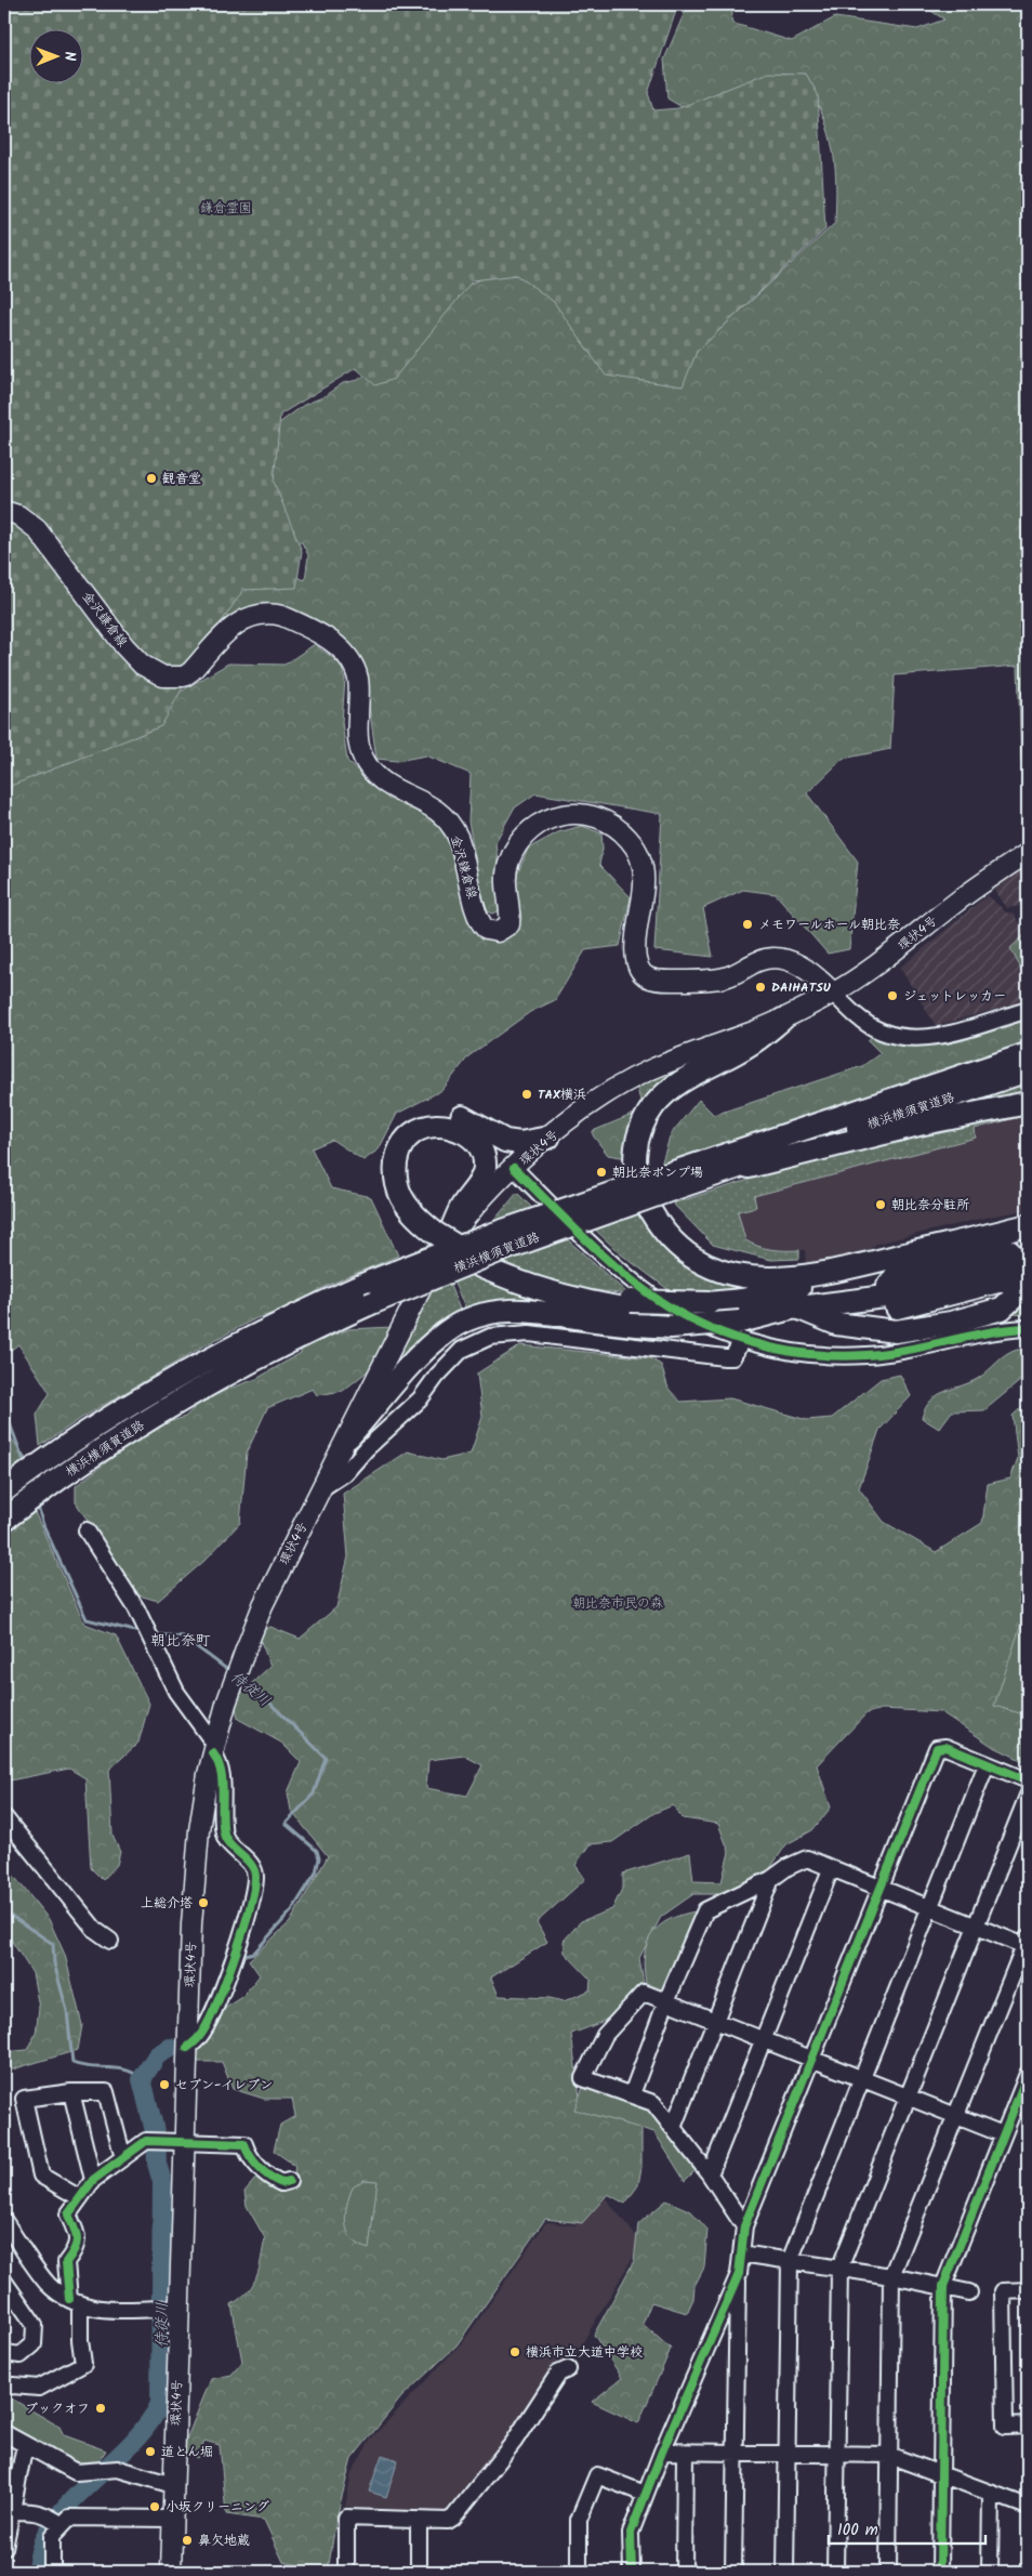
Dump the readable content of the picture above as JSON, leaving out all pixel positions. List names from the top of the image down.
{
  "streets": {
    "highway": ["横浜横須賀道路"],
    "main road": ["金沢鎌倉線", "環状4号"]
  },
  "crossings": [
    ["金沢鎌倉線", "環状4号"]
  ],
  "districts": ["朝比奈町"],
  "water": ["侍従川"],
  "parks": ["鎌倉霊園", "朝比奈市民の森"],
  "places": [
    "観音堂",
    "メモワールホール朝比奈",
    "DAIHATSU",
    "ジェットレッカー",
    "TAX横浜",
    "朝比奈ポンプ場",
    "朝比奈分駐所",
    "上総介塔",
    "セブン-イレブン",
    "横浜市立大道中学校",
    "ブックオフ",
    "道とん堀",
    "小坂クリーニング",
    "鼻欠地蔵"
  ],
  "scale_bar": "100 m",
  "north": "right"
}
